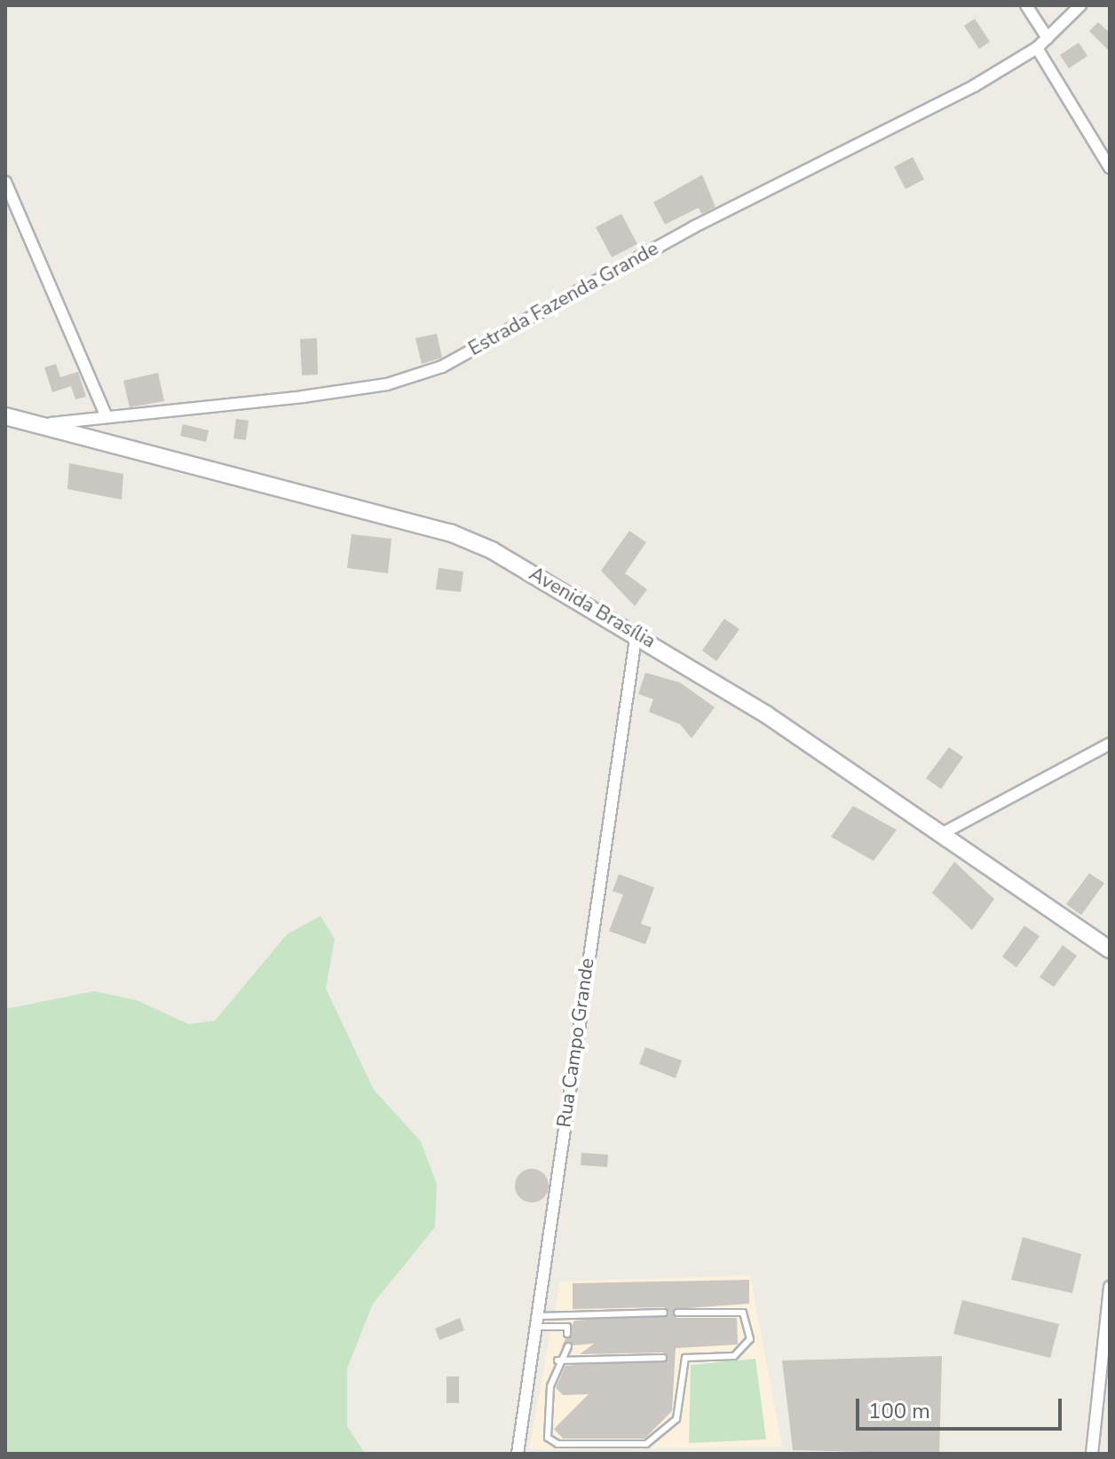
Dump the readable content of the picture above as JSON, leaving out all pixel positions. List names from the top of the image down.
{
  "streets": {
    "main road": ["Avenida Brasília"],
    "street": ["Estrada Fazenda Grande", "Rua Campo Grande"]
  },
  "crossings": [
    ["Estrada Fazenda Grande", "Avenida Brasília"],
    ["Avenida Brasília", "Rua Campo Grande"]
  ],
  "scale_bar": "100 m"
}
